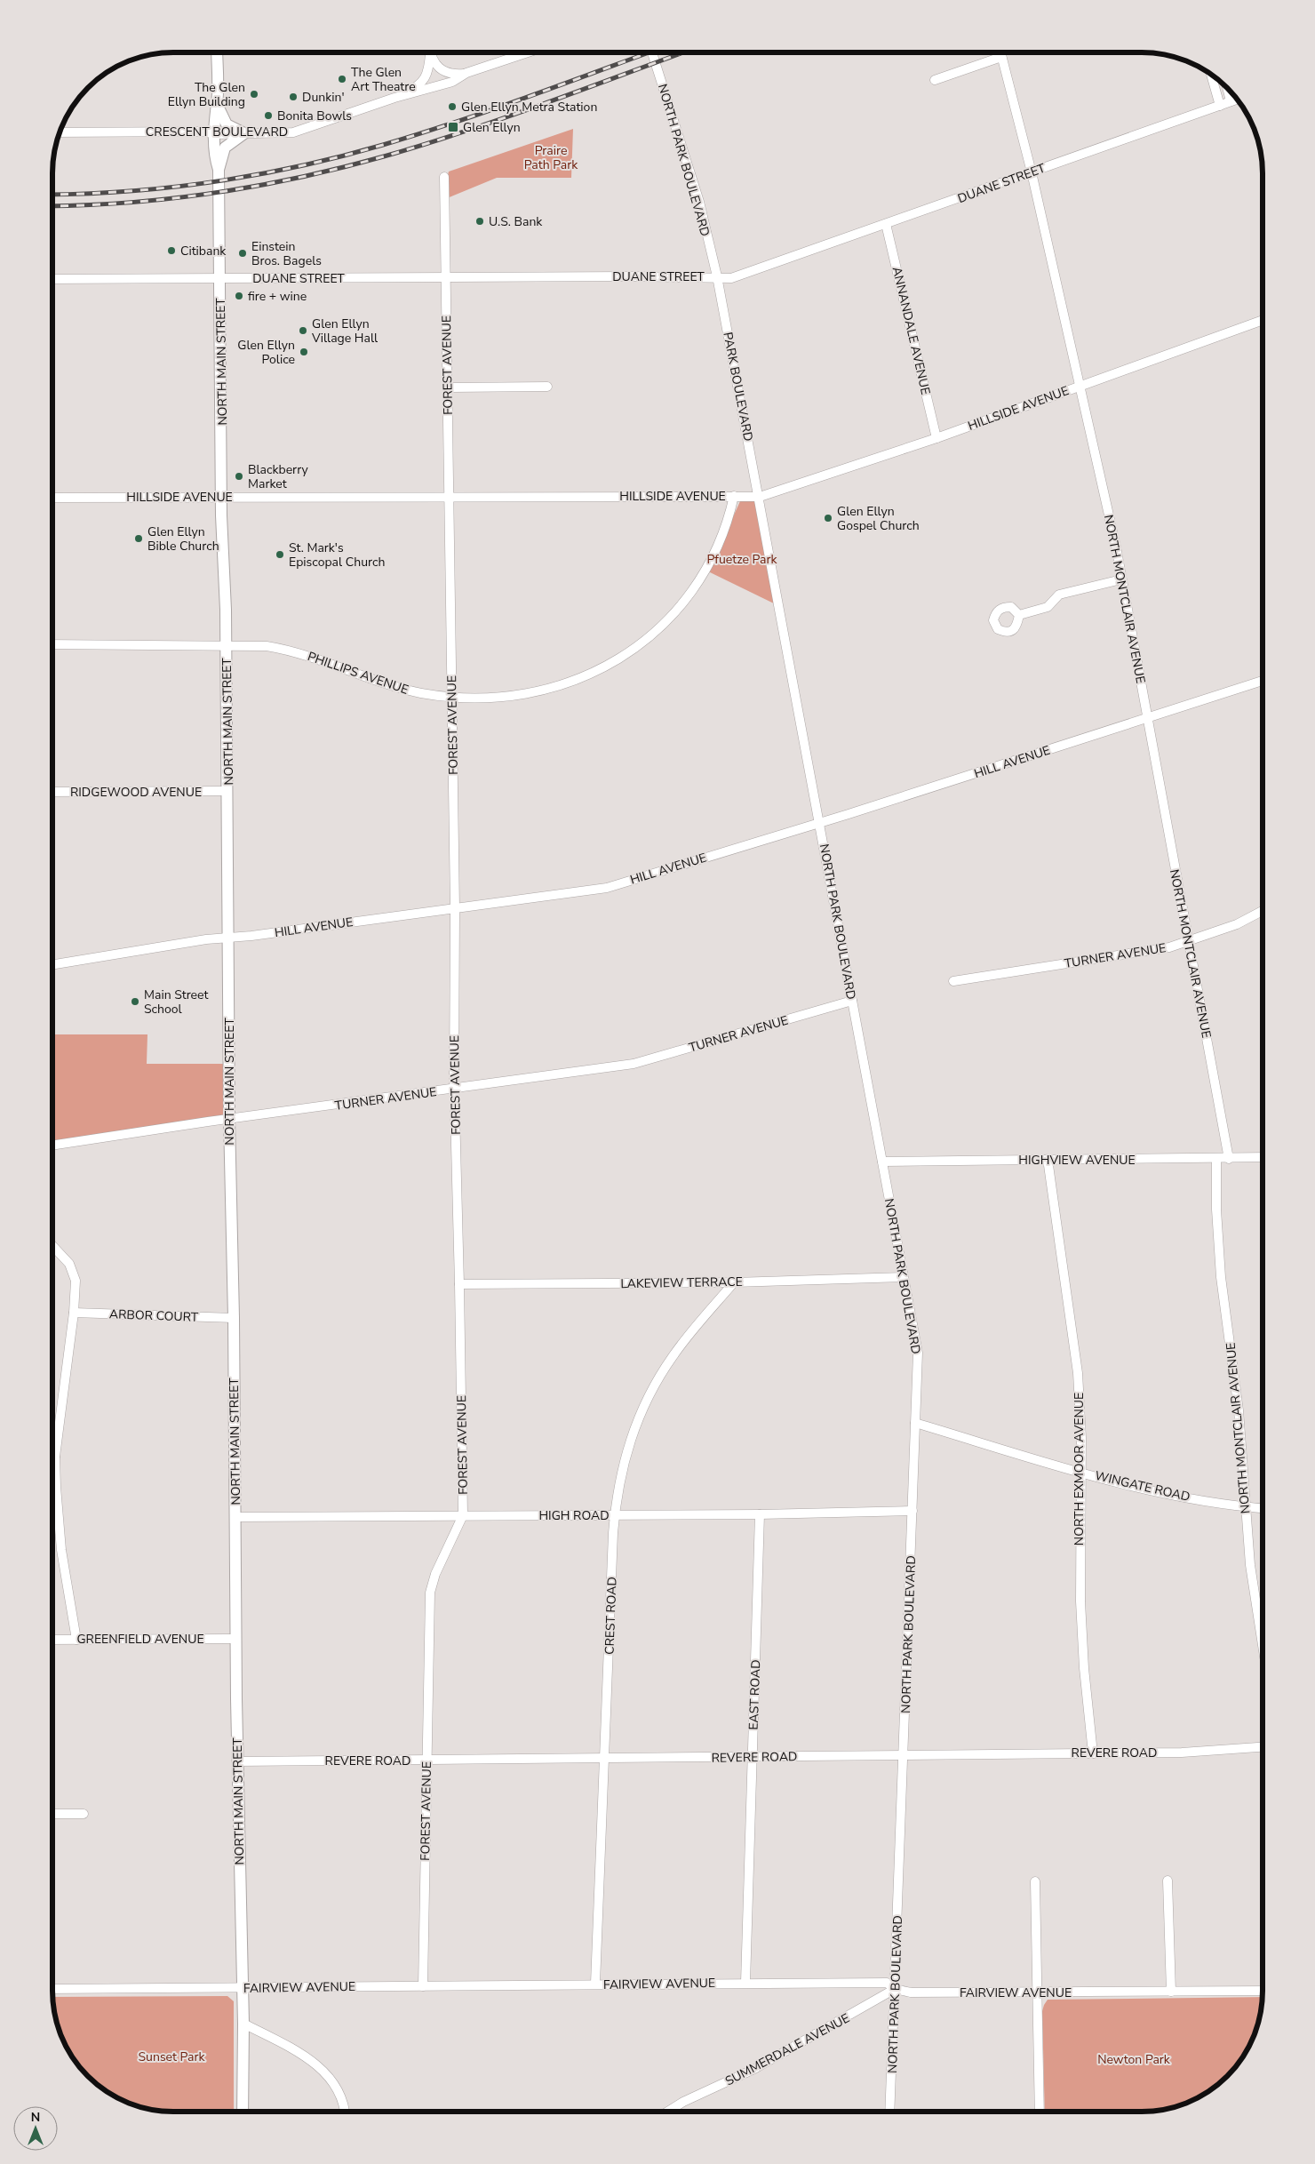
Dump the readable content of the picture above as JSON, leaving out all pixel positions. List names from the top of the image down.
{
  "streets": {
    "street": [
      "CRESCENT BOULEVARD",
      "NORTH PARK BOULEVARD",
      "DUANE STREET",
      "ANNANDALE AVENUE",
      "NORTH MAIN STREET",
      "FOREST AVENUE",
      "PARK BOULEVARD",
      "HILLSIDE AVENUE",
      "NORTH MONTCLAIR AVENUE",
      "PHILLIPS AVENUE",
      "HILL AVENUE",
      "RIDGEWOOD AVENUE",
      "TURNER AVENUE",
      "HIGHVIEW AVENUE",
      "LAKEVIEW TERRACE",
      "ARBOR COURT",
      "NORTH EXMOOR AVENUE",
      "WINGATE ROAD",
      "HIGH ROAD",
      "CREST ROAD",
      "GREENFIELD AVENUE",
      "EAST ROAD",
      "REVERE ROAD",
      "FAIRVIEW AVENUE",
      "SUMMERDALE AVENUE"
    ]
  },
  "crossings": [
    ["CRESCENT BOULEVARD", "NORTH MAIN STREET"],
    ["NORTH PARK BOULEVARD", "DUANE STREET"],
    ["NORTH PARK BOULEVARD", "PARK BOULEVARD"],
    ["NORTH PARK BOULEVARD", "HILLSIDE AVENUE"],
    ["NORTH PARK BOULEVARD", "HILL AVENUE"],
    ["NORTH PARK BOULEVARD", "TURNER AVENUE"],
    ["NORTH PARK BOULEVARD", "HIGHVIEW AVENUE"],
    ["NORTH PARK BOULEVARD", "LAKEVIEW TERRACE"],
    ["NORTH PARK BOULEVARD", "WINGATE ROAD"],
    ["NORTH PARK BOULEVARD", "HIGH ROAD"],
    ["NORTH PARK BOULEVARD", "REVERE ROAD"],
    ["NORTH PARK BOULEVARD", "FAIRVIEW AVENUE"],
    ["NORTH PARK BOULEVARD", "SUMMERDALE AVENUE"],
    ["DUANE STREET", "ANNANDALE AVENUE"],
    ["DUANE STREET", "NORTH MAIN STREET"],
    ["DUANE STREET", "FOREST AVENUE"],
    ["DUANE STREET", "PARK BOULEVARD"],
    ["DUANE STREET", "NORTH MONTCLAIR AVENUE"],
    ["ANNANDALE AVENUE", "HILLSIDE AVENUE"],
    ["NORTH MAIN STREET", "HILLSIDE AVENUE"],
    ["NORTH MAIN STREET", "PHILLIPS AVENUE"],
    ["NORTH MAIN STREET", "HILL AVENUE"],
    ["NORTH MAIN STREET", "RIDGEWOOD AVENUE"],
    ["NORTH MAIN STREET", "TURNER AVENUE"],
    ["NORTH MAIN STREET", "ARBOR COURT"],
    ["NORTH MAIN STREET", "HIGH ROAD"],
    ["NORTH MAIN STREET", "GREENFIELD AVENUE"],
    ["NORTH MAIN STREET", "REVERE ROAD"],
    ["NORTH MAIN STREET", "FAIRVIEW AVENUE"],
    ["FOREST AVENUE", "HILLSIDE AVENUE"],
    ["FOREST AVENUE", "PHILLIPS AVENUE"],
    ["FOREST AVENUE", "HILL AVENUE"],
    ["FOREST AVENUE", "TURNER AVENUE"],
    ["FOREST AVENUE", "LAKEVIEW TERRACE"],
    ["FOREST AVENUE", "HIGH ROAD"],
    ["FOREST AVENUE", "REVERE ROAD"],
    ["FOREST AVENUE", "FAIRVIEW AVENUE"],
    ["PARK BOULEVARD", "HILLSIDE AVENUE"],
    ["HILLSIDE AVENUE", "NORTH MONTCLAIR AVENUE"],
    ["HILLSIDE AVENUE", "PHILLIPS AVENUE"],
    ["NORTH MONTCLAIR AVENUE", "HILL AVENUE"],
    ["NORTH MONTCLAIR AVENUE", "TURNER AVENUE"],
    ["NORTH MONTCLAIR AVENUE", "HIGHVIEW AVENUE"],
    ["NORTH MONTCLAIR AVENUE", "WINGATE ROAD"],
    ["HIGHVIEW AVENUE", "NORTH EXMOOR AVENUE"],
    ["LAKEVIEW TERRACE", "CREST ROAD"],
    ["NORTH EXMOOR AVENUE", "WINGATE ROAD"],
    ["NORTH EXMOOR AVENUE", "REVERE ROAD"],
    ["HIGH ROAD", "CREST ROAD"],
    ["HIGH ROAD", "EAST ROAD"],
    ["CREST ROAD", "REVERE ROAD"],
    ["CREST ROAD", "FAIRVIEW AVENUE"],
    ["EAST ROAD", "REVERE ROAD"],
    ["EAST ROAD", "FAIRVIEW AVENUE"],
    ["FAIRVIEW AVENUE", "SUMMERDALE AVENUE"]
  ],
  "parks": [
    "Praire Path Park",
    "Pfuetze Park",
    "Sunset Park",
    "Newton Park"
  ],
  "places": {
    "other": [
      "The Glen Art Theatre",
      "The Glen Ellyn Building",
      "Dunkin'",
      "Glen Ellyn Metra Station",
      "Bonita Bowls",
      "U.S. Bank",
      "Citibank",
      "Einstein Bros. Bagels",
      "fire + wine",
      "Glen Ellyn Village Hall",
      "Glen Ellyn Police",
      "Blackberry Market",
      "Glen Ellyn Gospel Church",
      "Glen Ellyn Bible Church",
      "St. Mark's Episcopal Church",
      "Main Street School"
    ],
    "transit": ["Glen Ellyn"]
  },
  "north": "top"
}
